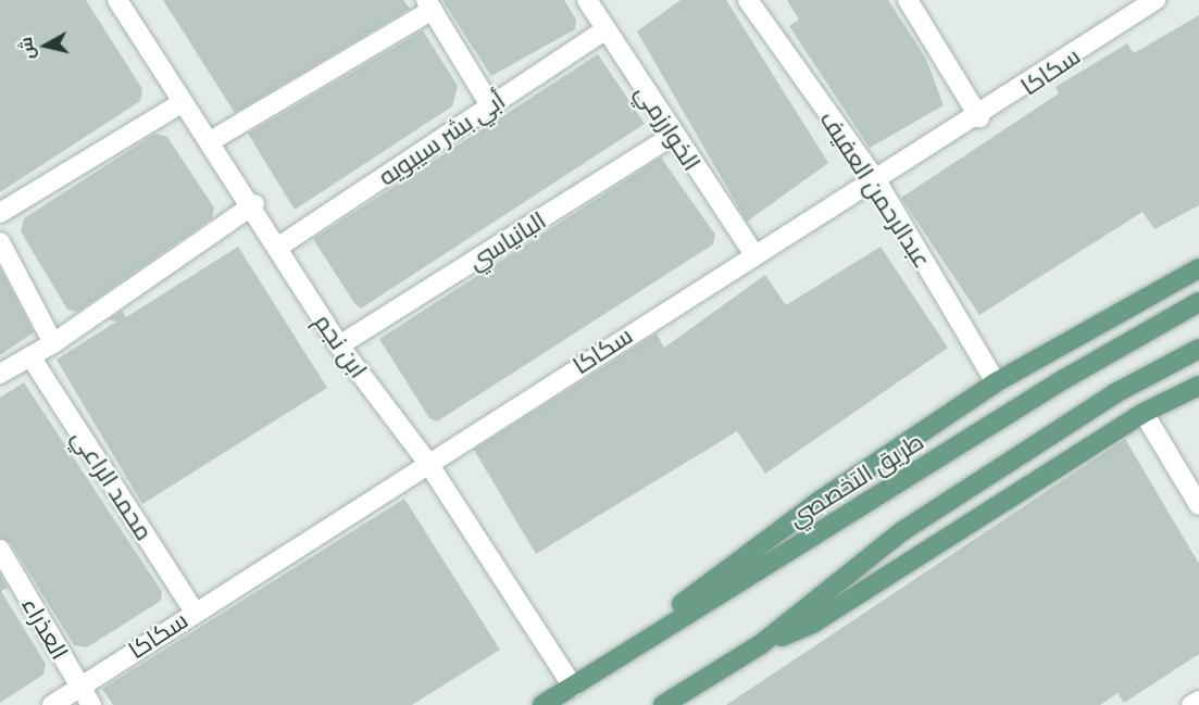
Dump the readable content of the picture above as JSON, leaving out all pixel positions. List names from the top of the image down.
{
  "streets": {
    "main road": ["طريق التخصصي"],
    "street": [
      "سكاكا",
      "الخوارزمي",
      "أبي بشر سيبويه",
      "عبدالرحمن العفيف",
      "البانياسي",
      "ابن نجم",
      "محمد الراعي",
      "العذراء"
    ]
  },
  "crossings": [
    ["سكاكا", "الخوارزمي"],
    ["سكاكا", "عبدالرحمن العفيف"],
    ["سكاكا", "ابن نجم"],
    ["سكاكا", "محمد الراعي"],
    ["سكاكا", "العذراء"],
    ["الخوارزمي", "أبي بشر سيبويه"],
    ["الخوارزمي", "البانياسي"],
    ["أبي بشر سيبويه", "ابن نجم"],
    ["البانياسي", "ابن نجم"],
    ["ابن نجم", "طريق التخصصي"]
  ],
  "north": "left"
}
